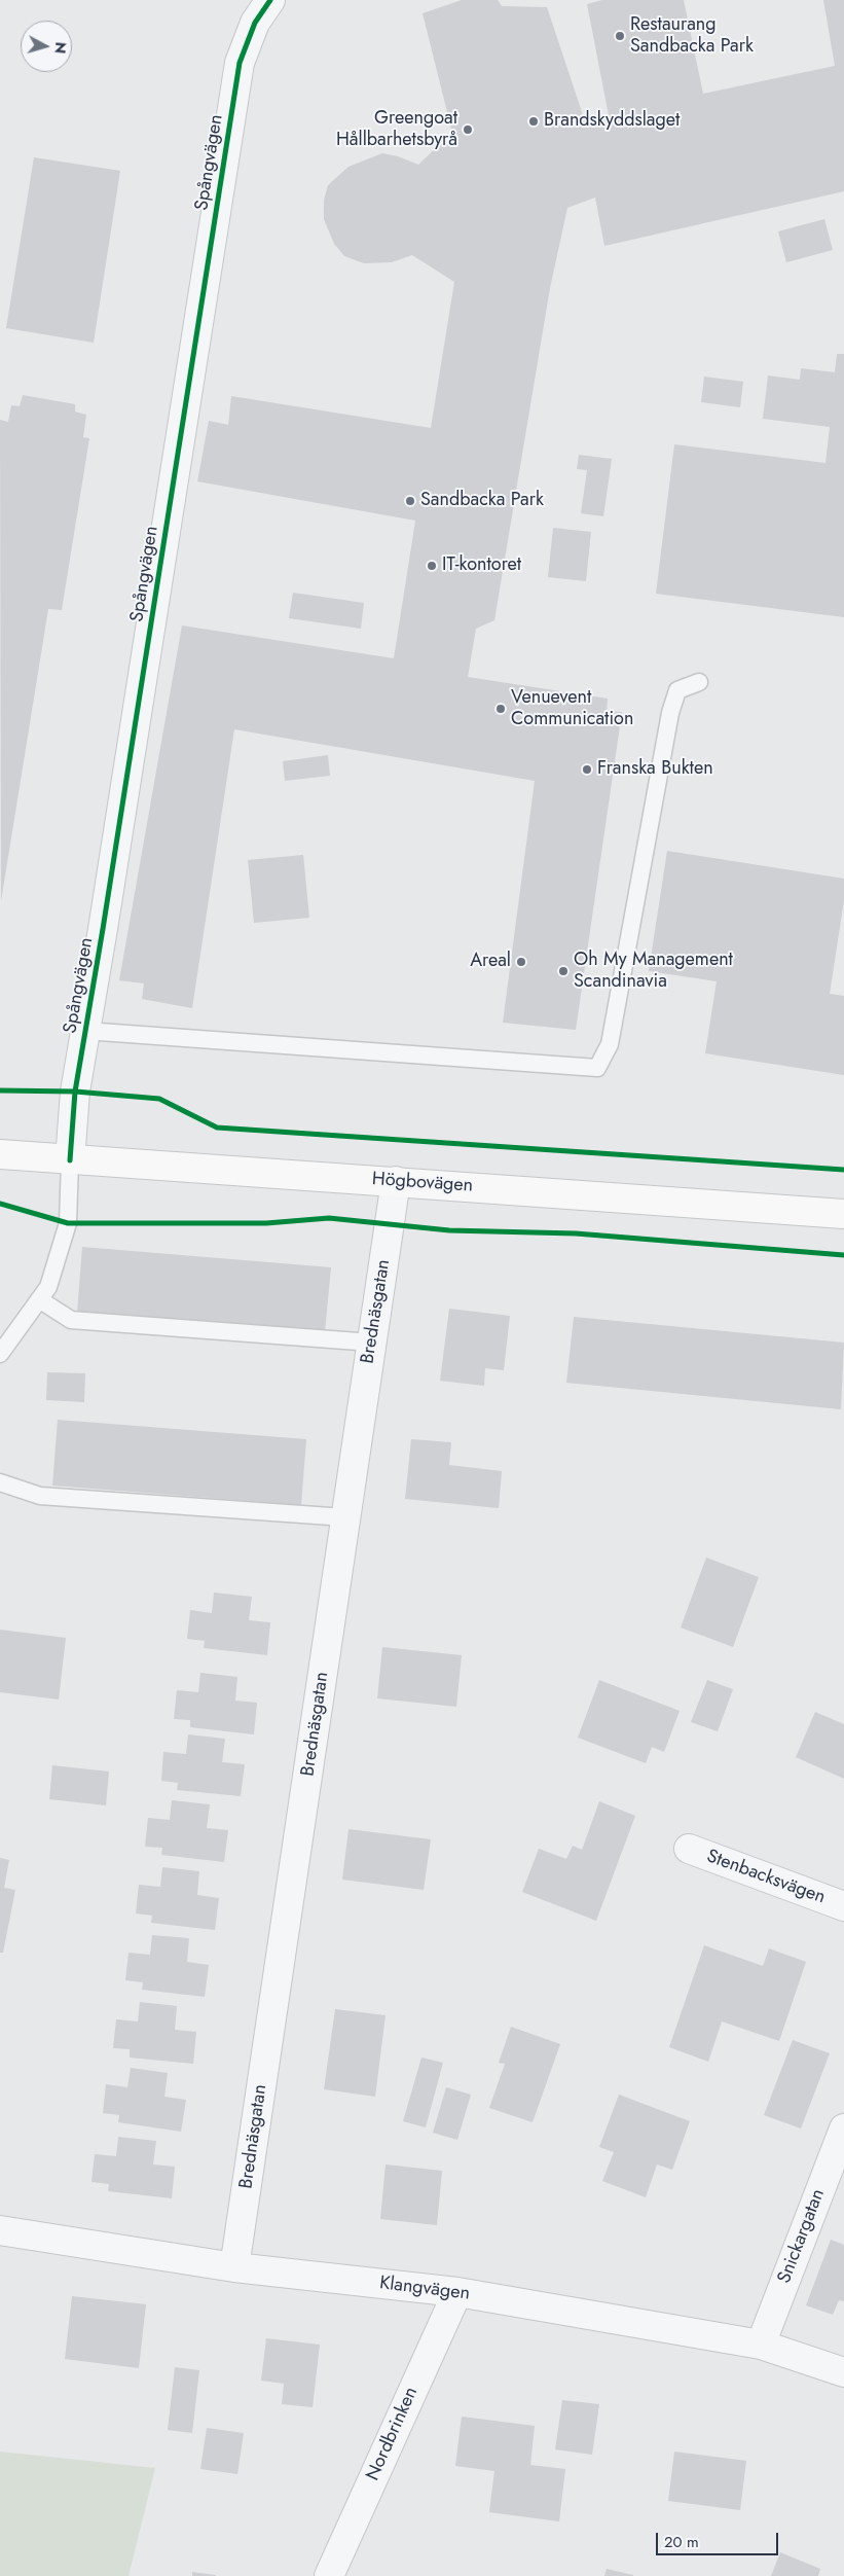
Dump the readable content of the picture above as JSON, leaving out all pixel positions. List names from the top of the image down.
{
  "streets": {
    "main road": ["Högbovägen"],
    "street": [
      "Spångvägen",
      "Brednäsgatan",
      "Stenbacksvägen",
      "Snickargatan",
      "Klangvägen",
      "Nordbrinken"
    ]
  },
  "crossings": [
    ["Spångvägen", "Högbovägen"],
    ["Högbovägen", "Brednäsgatan"],
    ["Brednäsgatan", "Klangvägen"],
    ["Snickargatan", "Klangvägen"],
    ["Klangvägen", "Nordbrinken"]
  ],
  "places": [
    "Restaurang Sandbacka Park",
    "Brandskyddslaget",
    "Greengoat Hållbarhetsbyrå",
    "Sandbacka Park",
    "IT-kontoret",
    "Venuevent Communication",
    "Franska Bukten",
    "Areal",
    "Oh My Management Scandinavia"
  ],
  "scale_bar": "20 m",
  "north": "right"
}
